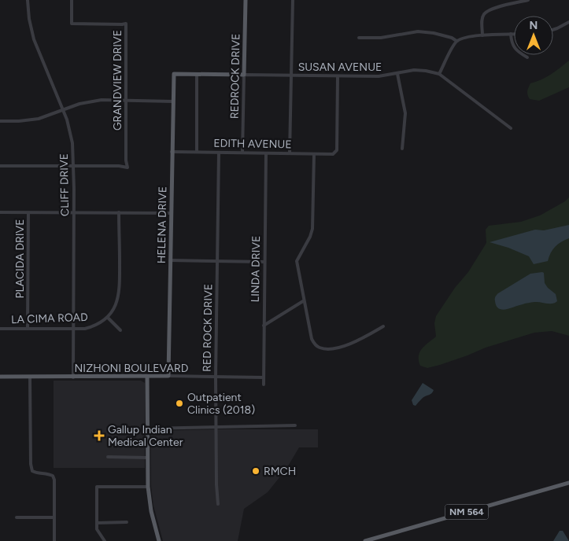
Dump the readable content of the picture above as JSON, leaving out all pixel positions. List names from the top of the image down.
{
  "streets": {
    "main road": [
      "SUSAN AVENUE",
      "REDROCK DRIVE",
      "HELENA DRIVE",
      "NIZHONI BOULEVARD",
      "NM 564"
    ],
    "street": [
      "GRANDVIEW DRIVE",
      "EDITH AVENUE",
      "CLIFF DRIVE",
      "PLACIDA DRIVE",
      "LINDA DRIVE",
      "LA CIMA ROAD",
      "RED ROCK DRIVE"
    ]
  },
  "crossings": [
    ["SUSAN AVENUE", "REDROCK DRIVE"],
    ["SUSAN AVENUE", "EDITH AVENUE"],
    ["SUSAN AVENUE", "HELENA DRIVE"],
    ["REDROCK DRIVE", "EDITH AVENUE"],
    ["GRANDVIEW DRIVE", "CLIFF DRIVE"],
    ["EDITH AVENUE", "HELENA DRIVE"],
    ["EDITH AVENUE", "LINDA DRIVE"],
    ["EDITH AVENUE", "RED ROCK DRIVE"],
    ["CLIFF DRIVE", "LA CIMA ROAD"],
    ["CLIFF DRIVE", "NIZHONI BOULEVARD"],
    ["HELENA DRIVE", "NIZHONI BOULEVARD"],
    ["PLACIDA DRIVE", "LA CIMA ROAD"],
    ["LINDA DRIVE", "NIZHONI BOULEVARD"],
    ["RED ROCK DRIVE", "NIZHONI BOULEVARD"]
  ],
  "places": {
    "other": ["Outpatient Clinics (2018)", "RMCH"],
    "health": ["Gallup Indian Medical Center"]
  },
  "north": "top"
}
